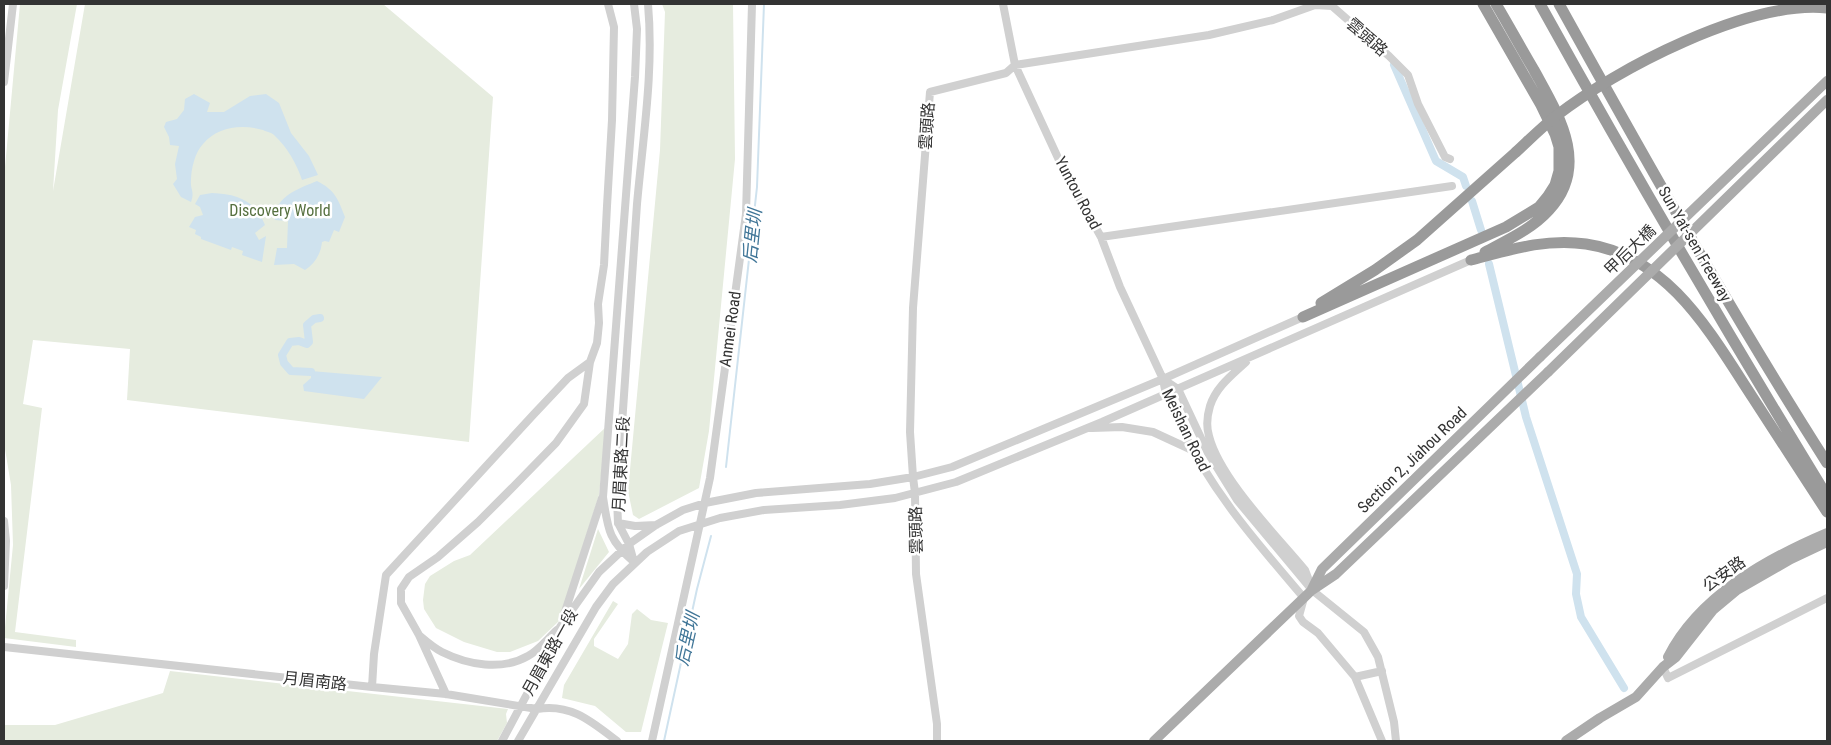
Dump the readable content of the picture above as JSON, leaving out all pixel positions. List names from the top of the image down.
{
  "streets": {
    "highway": ["Sun Yat-sen Freeway"],
    "main road": ["甲后大橋", "Section 2, Jiahou Road", "公安路"],
    "street": [
      "雲頭路",
      "Yuntou Road",
      "Anmei Road",
      "Meishan Road",
      "月眉東路二段",
      "月眉東路一段",
      "月眉南路"
    ]
  },
  "crossings": [
    ["雲頭路", "Yuntou Road"],
    ["雲頭路", "月眉東路一段"],
    ["Yuntou Road", "Meishan Road"],
    ["Yuntou Road", "月眉東路一段"],
    ["甲后大橋", "Section 2, Jiahou Road"],
    ["Anmei Road", "月眉東路一段"],
    ["Meishan Road", "Section 2, Jiahou Road"],
    ["Meishan Road", "月眉東路一段"],
    ["月眉東路二段", "月眉東路一段"],
    ["月眉東路一段", "月眉南路"]
  ],
  "water": ["后里圳"],
  "parks": ["Discovery World"]
}
